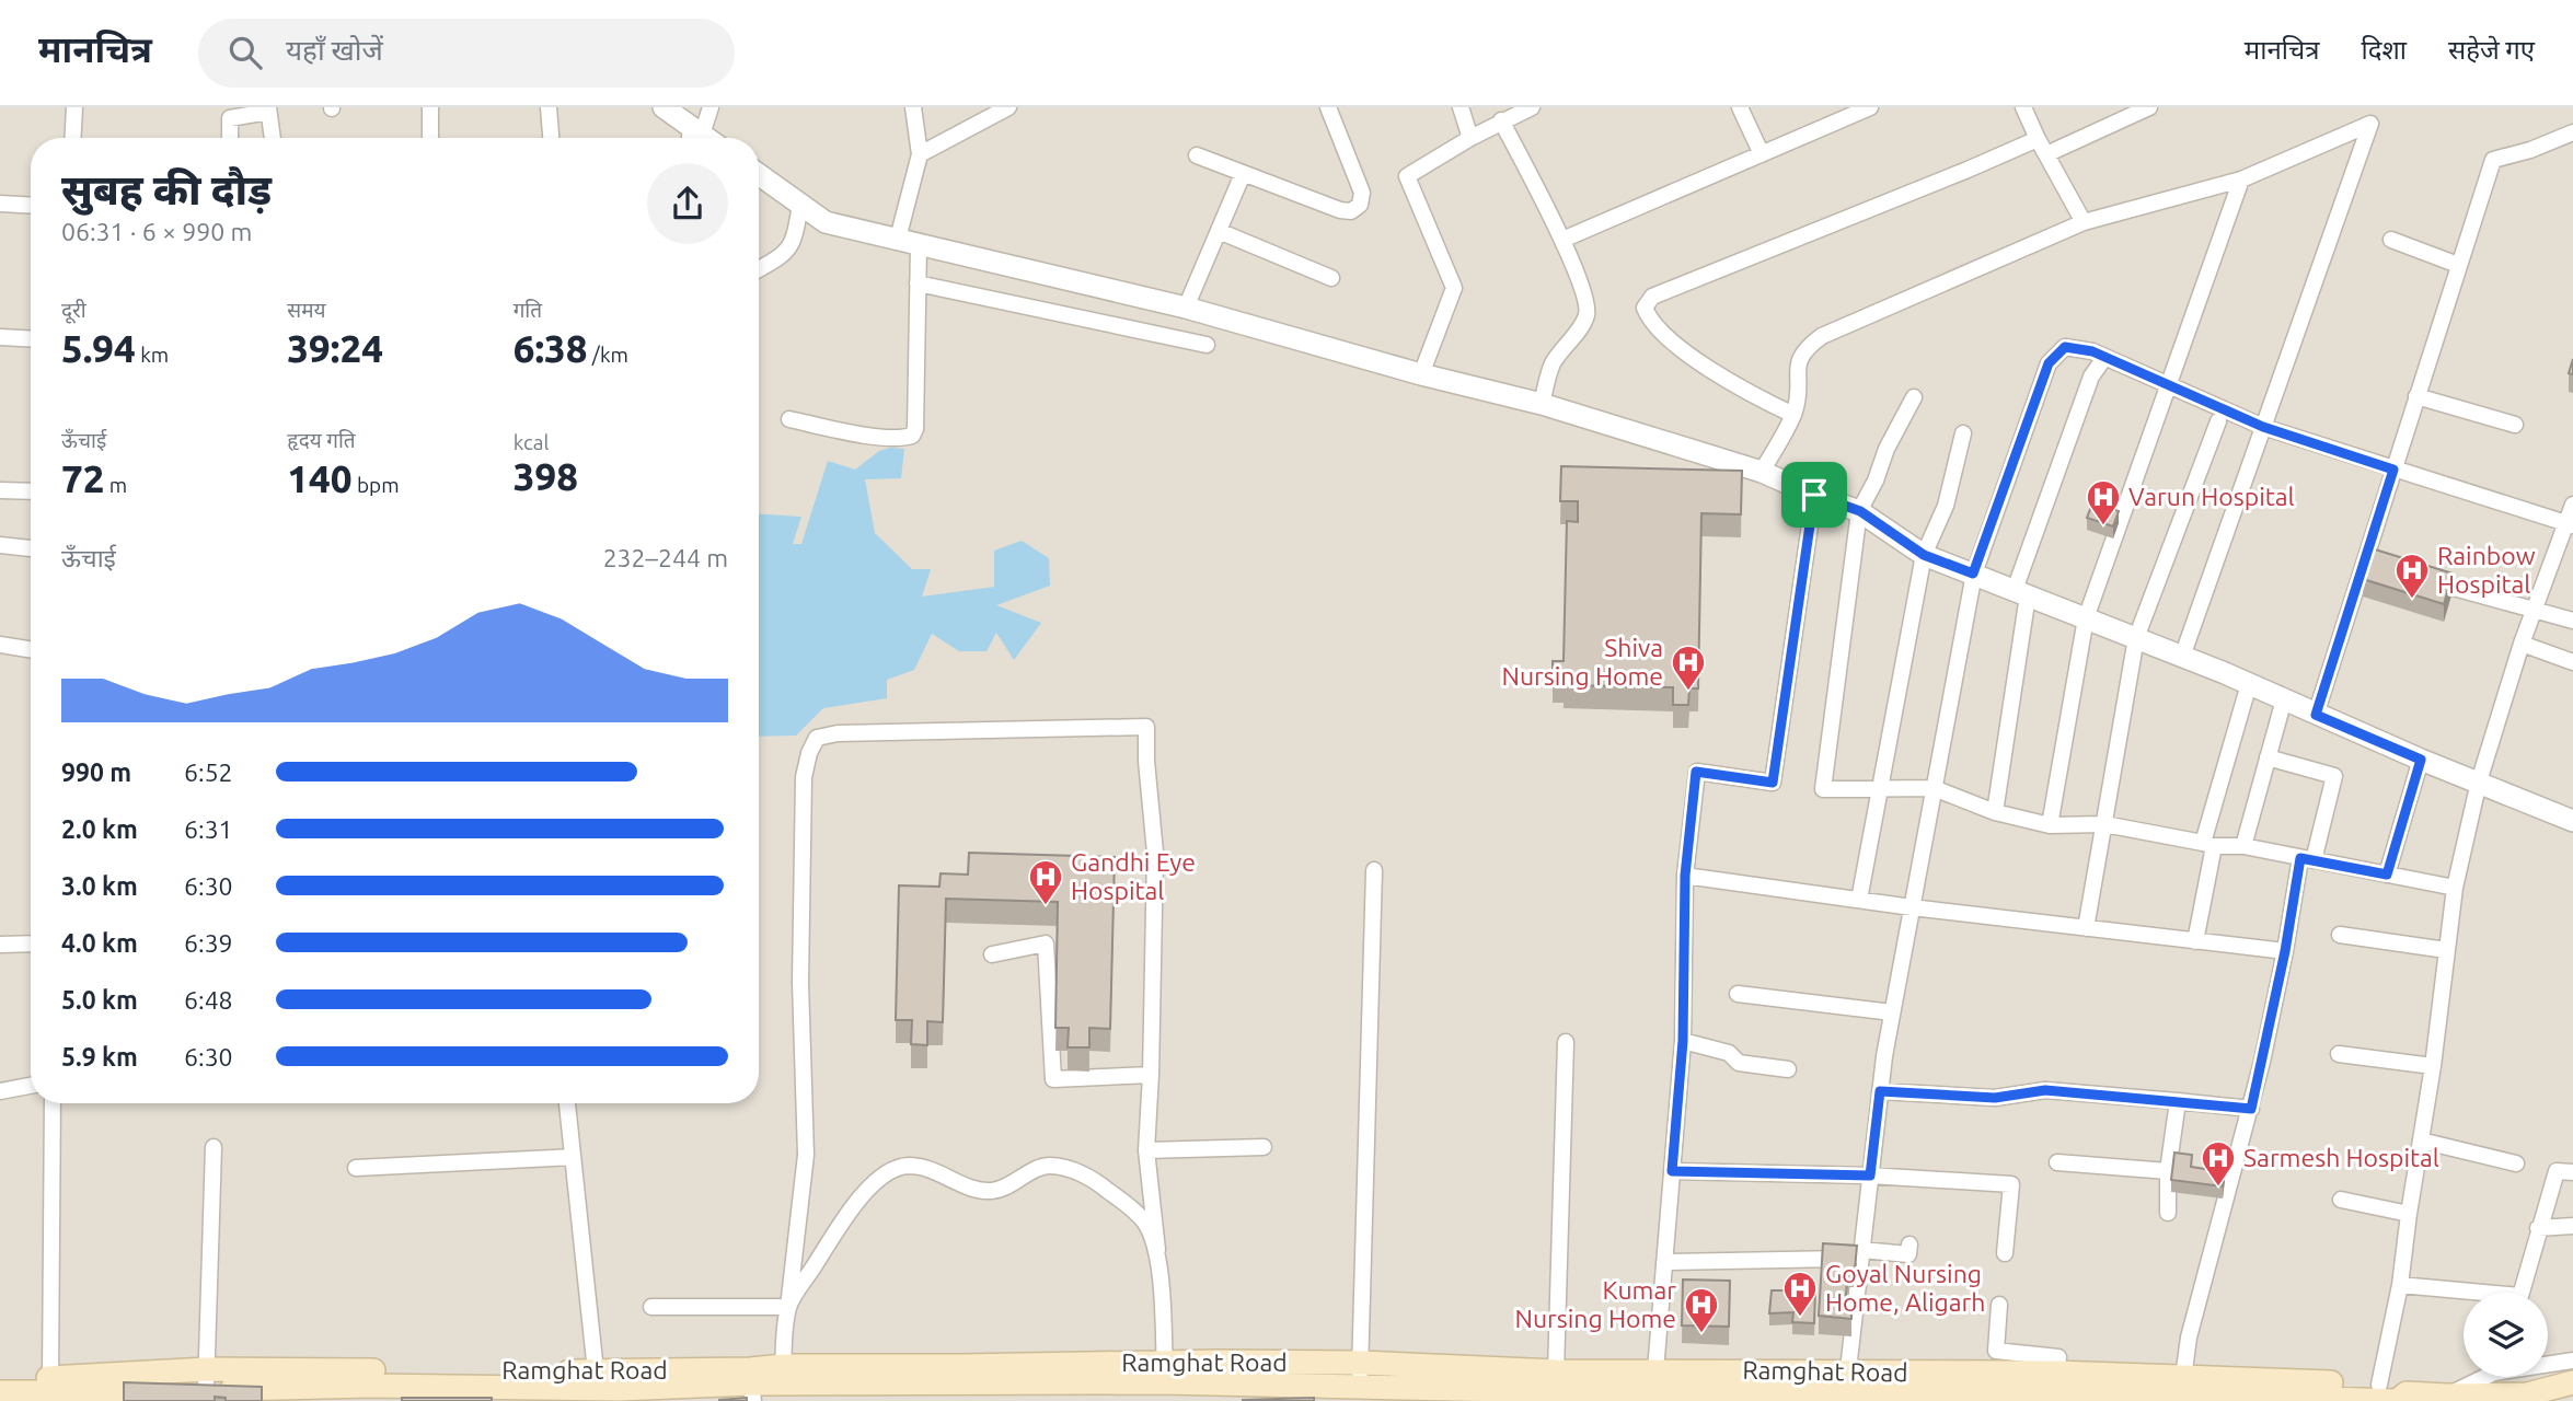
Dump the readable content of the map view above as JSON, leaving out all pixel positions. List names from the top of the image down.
{
  "streets": {
    "main road": ["Ramghat Road"]
  },
  "places": {
    "hospital": [
      "Varun Hospital",
      "Rainbow Hospital",
      "Shiva Nursing Home",
      "Gandhi Eye Hospital",
      "Sarmesh Hospital",
      "Goyal Nursing Home, Aligarh",
      "Kumar Nursing Home"
    ]
  },
  "page": {
    "header": "मानचित्र",
    "search": "यहाँ खोजें",
    "nav": ["मानचित्र", "दिशा", "सहेजे गए"],
    "heading": ["सुबह की दौड़", "06:31 · 6 × 990 m"],
    "stats": [
      ["दूरी", "5.94 km"],
      ["समय", "39:24"],
      ["गति", "6:38 /km"],
      ["ऊँचाई", "72 m"],
      ["हृदय गति", "140 bpm"],
      ["kcal", "398"]
    ],
    "chart": ["ऊँचाई", "232–244 m"],
    "list": [
      {
        "name": "990 m",
        "note": "6:52"
      },
      {
        "name": "2.0 km",
        "note": "6:31"
      },
      {
        "name": "3.0 km",
        "note": "6:30"
      },
      {
        "name": "4.0 km",
        "note": "6:39"
      },
      {
        "name": "5.0 km",
        "note": "6:48"
      },
      {
        "name": "5.9 km",
        "note": "6:30"
      }
    ]
  }
}
